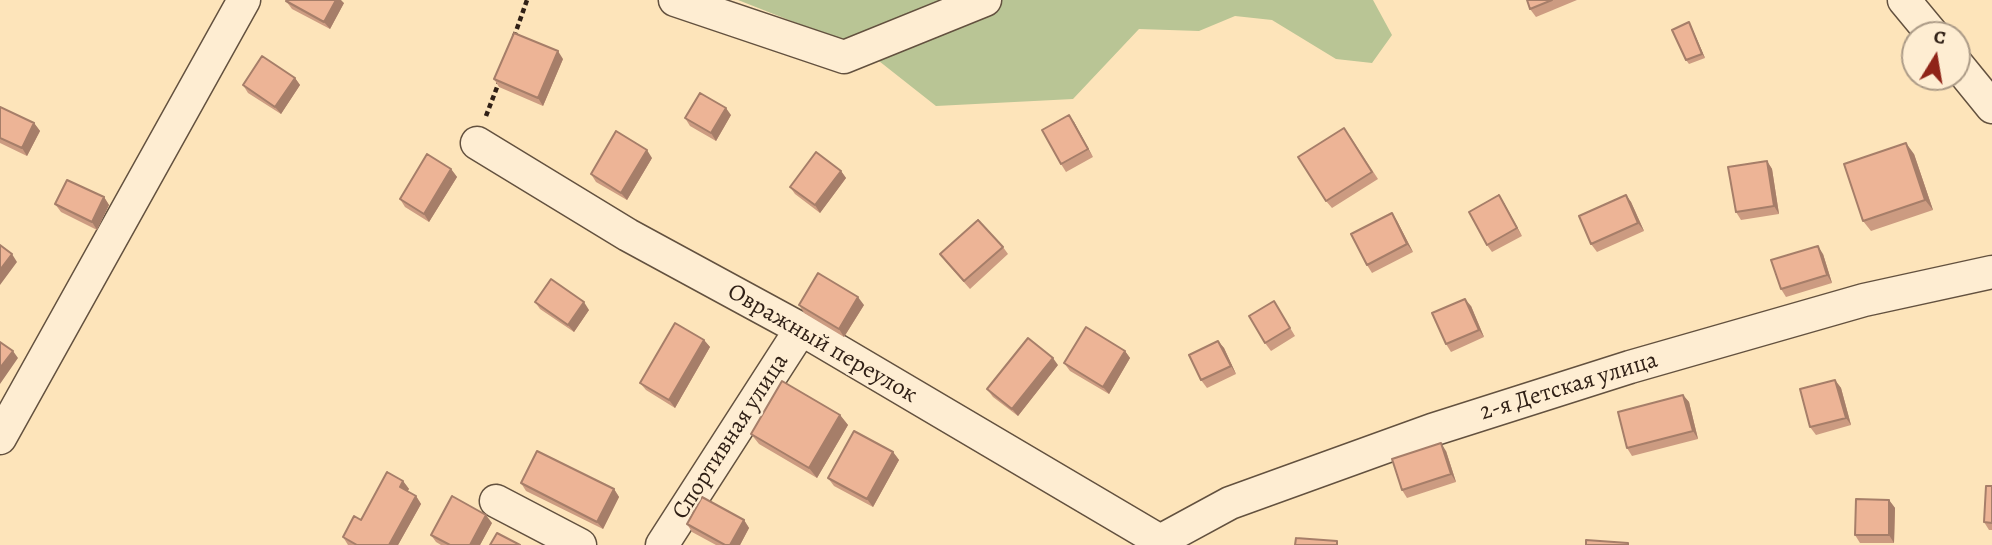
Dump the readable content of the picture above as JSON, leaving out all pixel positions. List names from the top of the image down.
{
  "streets": {
    "street": ["Овражный переулок", "2-я Детская улица", "Спортивная улица"]
  },
  "crossings": [
    ["Овражный переулок", "2-я Детская улица"],
    ["Овражный переулок", "Спортивная улица"]
  ],
  "north": "top"
}
